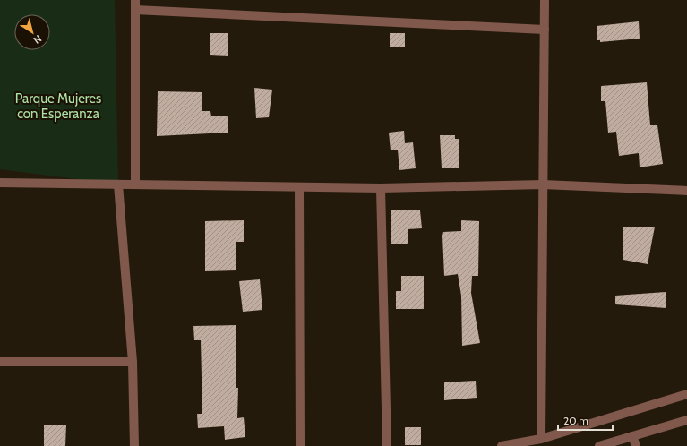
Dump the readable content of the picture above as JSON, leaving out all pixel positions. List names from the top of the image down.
{
  "parks": ["Parque Mujeres con Esperanza"],
  "scale_bar": "20 m",
  "north": "bottom right"
}
